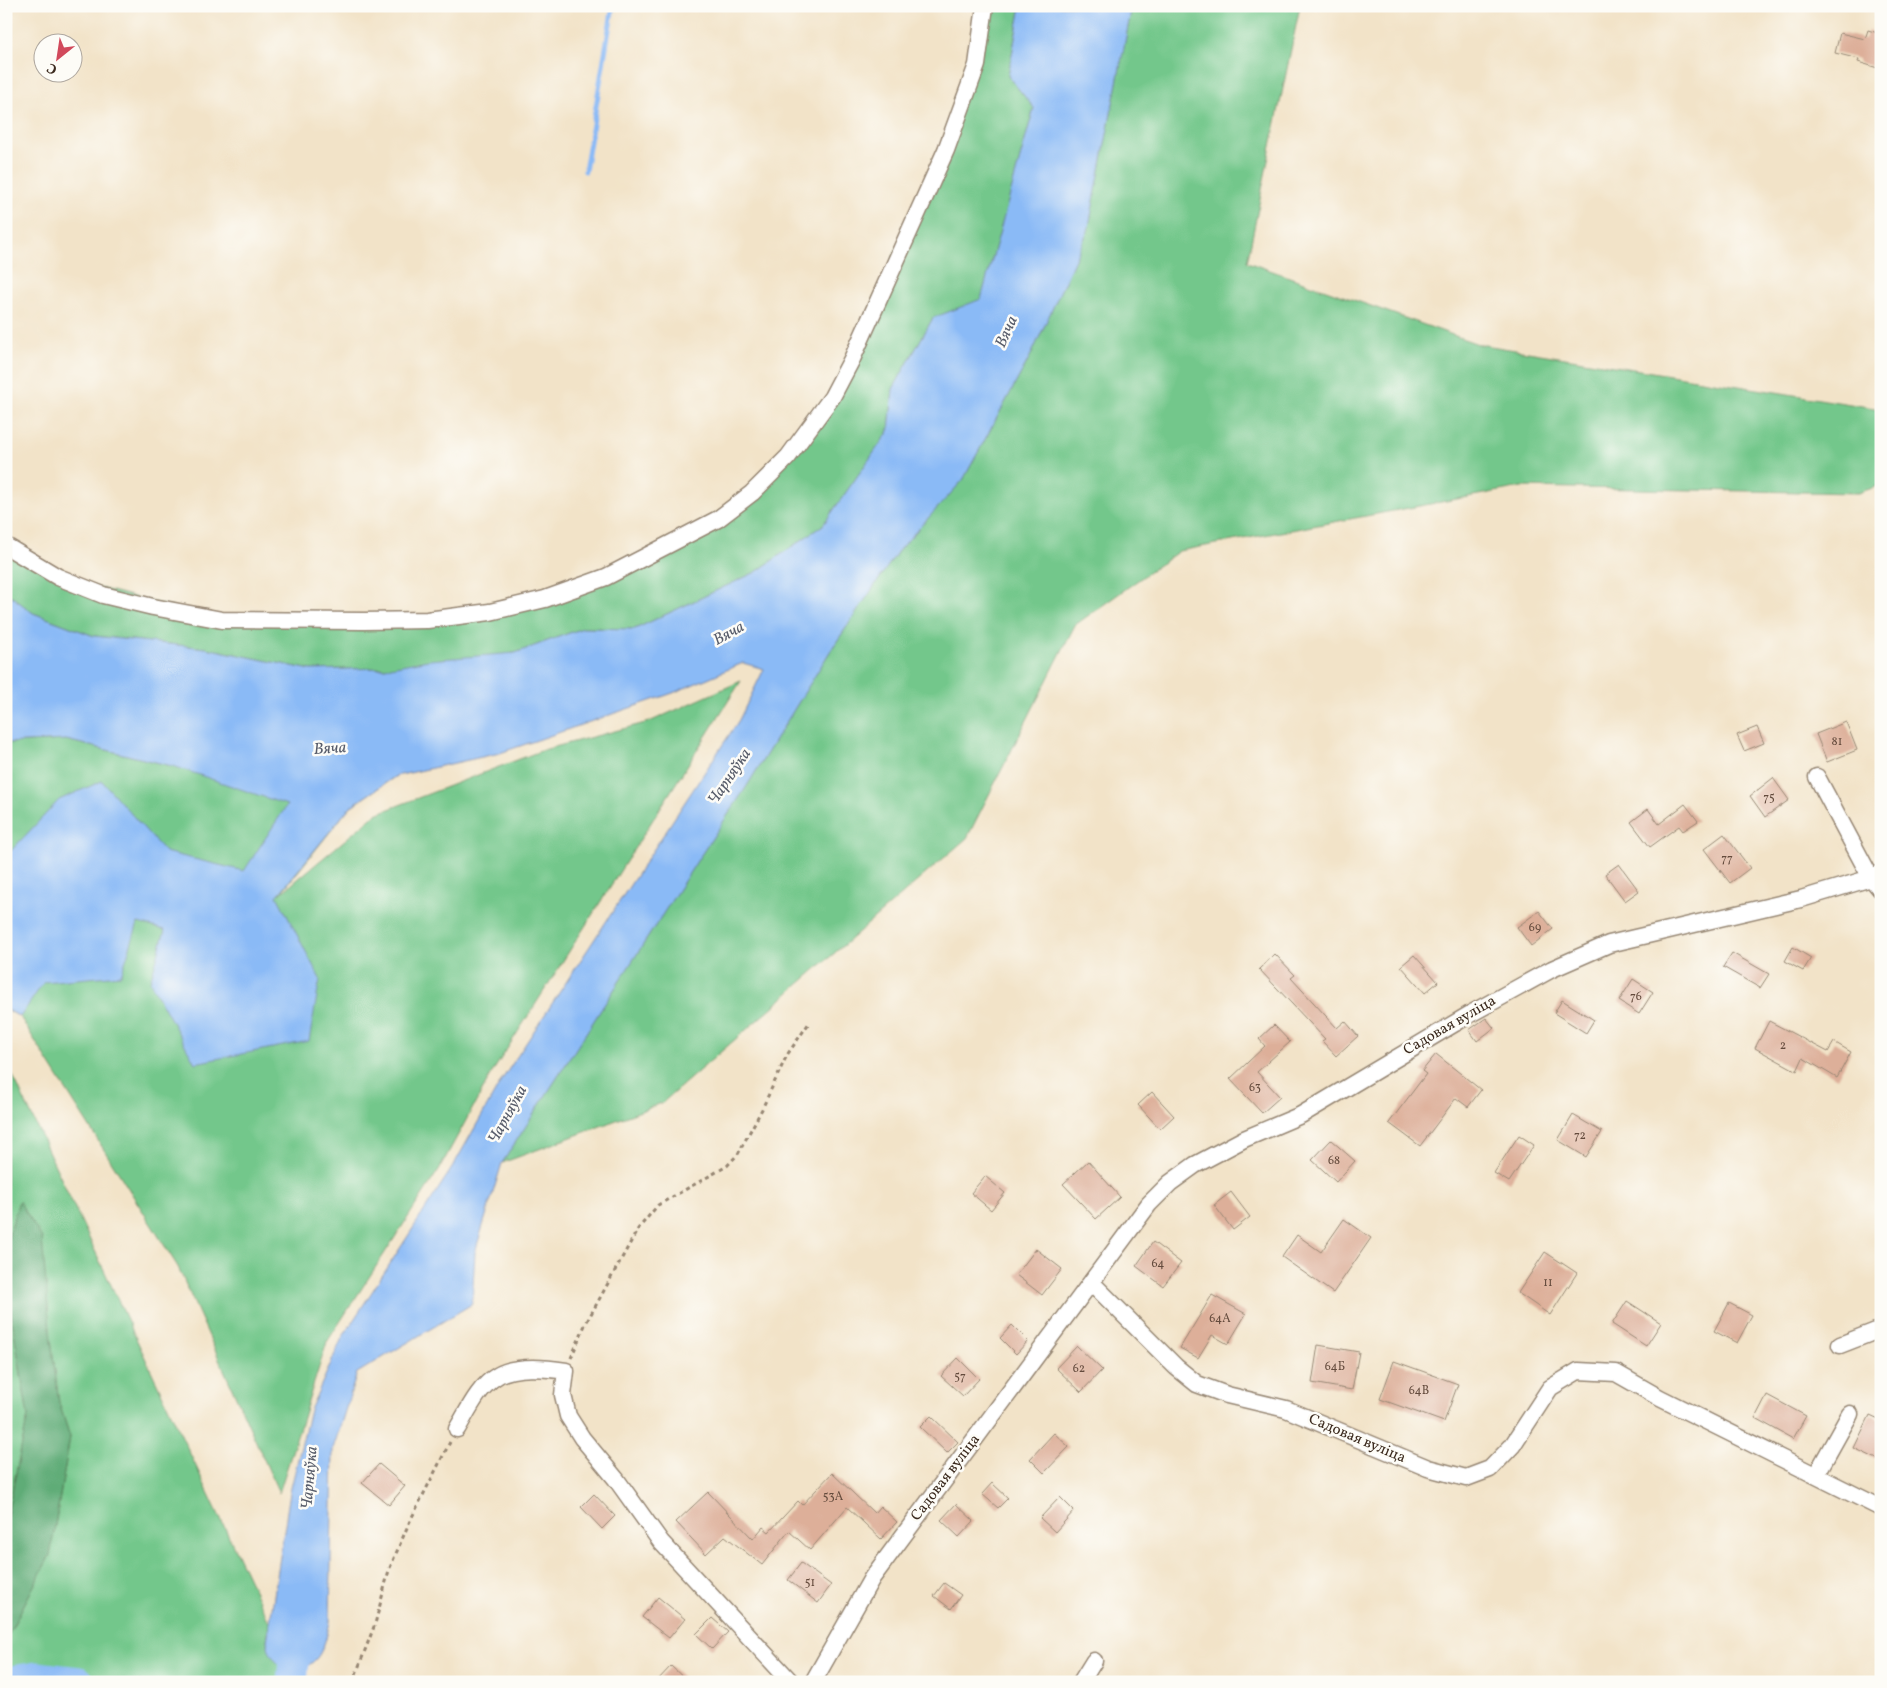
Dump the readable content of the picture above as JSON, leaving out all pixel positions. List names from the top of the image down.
{
  "streets": {
    "street": ["Садовая вуліца"]
  },
  "water": ["Вяча", "Чарняўка"],
  "house_numbers": [
    "81",
    "75",
    "77",
    "69",
    "76",
    "2",
    "63",
    "72",
    "68",
    "64",
    "11",
    "64А",
    "64Б",
    "62",
    "57",
    "64В",
    "53А",
    "51"
  ],
  "north": "bottom left"
}
